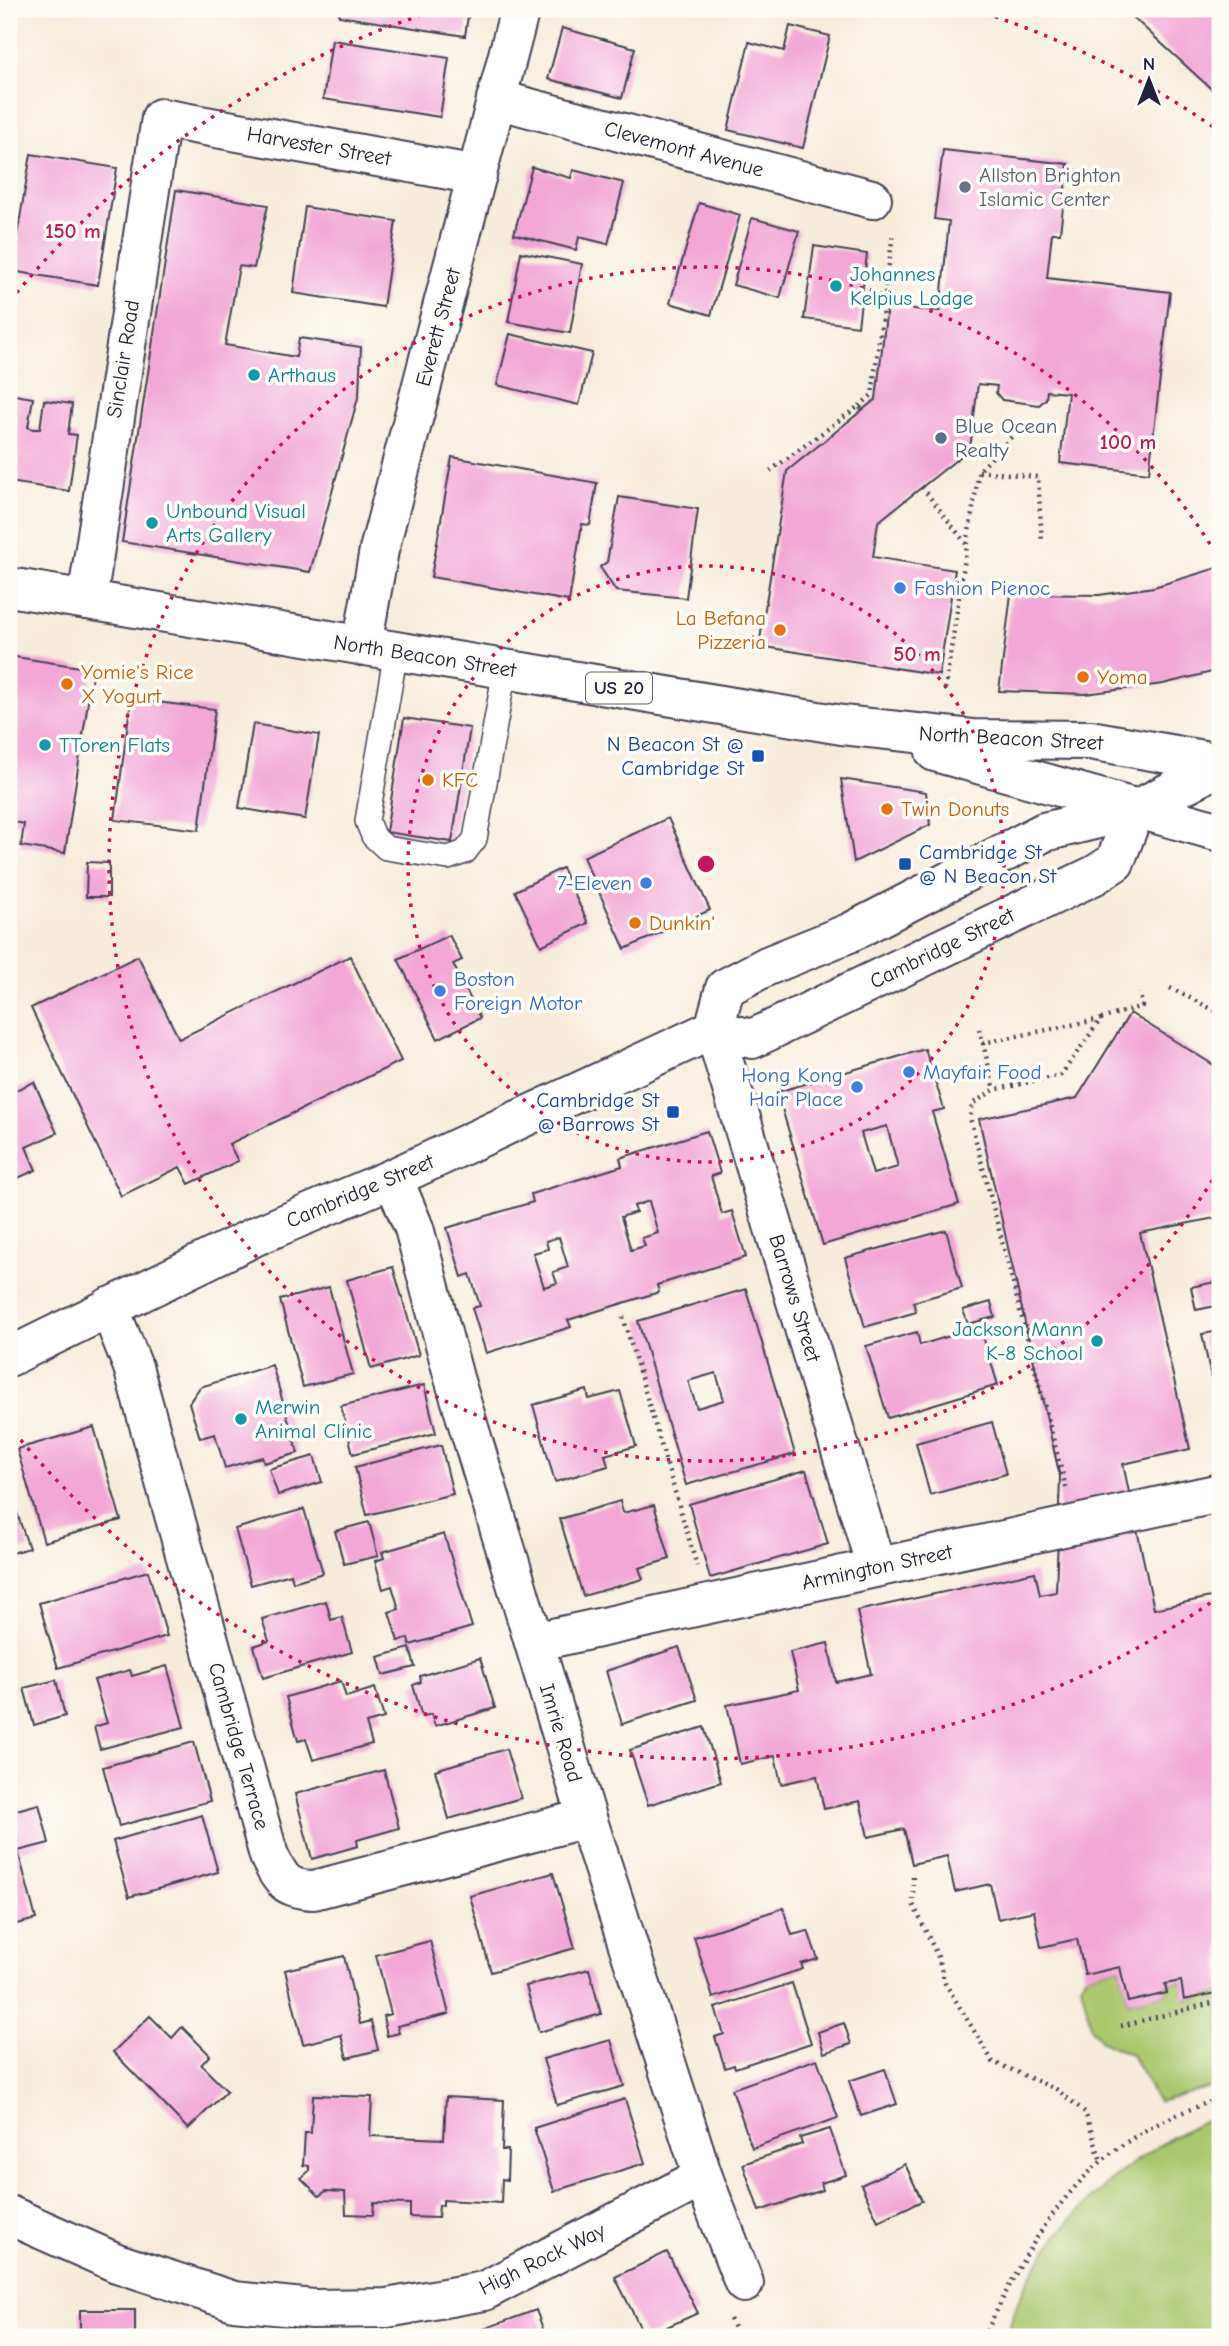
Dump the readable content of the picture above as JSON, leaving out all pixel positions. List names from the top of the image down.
{
  "streets": {
    "street": [
      "Harvester Street",
      "Clevemont Avenue",
      "Everett Street",
      "Sinclair Road",
      "North Beacon Street",
      "US 20",
      "Cambridge Street",
      "Barrows Street",
      "Armington Street",
      "Imrie Road",
      "Cambridge Terrace",
      "High Rock Way"
    ]
  },
  "crossings": [
    ["Harvester Street", "Everett Street"],
    ["Harvester Street", "Sinclair Road"],
    ["Clevemont Avenue", "Everett Street"],
    ["Everett Street", "North Beacon Street"],
    ["Sinclair Road", "North Beacon Street"],
    ["North Beacon Street", "US 20"],
    ["North Beacon Street", "Cambridge Street"],
    ["US 20", "Cambridge Street"],
    ["Cambridge Street", "Barrows Street"],
    ["Cambridge Street", "Imrie Road"],
    ["Cambridge Street", "Cambridge Terrace"],
    ["Barrows Street", "Armington Street"],
    ["Armington Street", "Imrie Road"],
    ["Imrie Road", "Cambridge Terrace"],
    ["Imrie Road", "High Rock Way"]
  ],
  "places": {
    "other": [
      "Allston Brighton Islamic Center",
      "Johannes Kelpius Lodge",
      "Arthaus",
      "Blue Ocean Realty",
      "Unbound Visual Arts Gallery",
      "Fashion Pienoc",
      "La Befana Pizzeria",
      "Yoma",
      "Yomie's Rice X Yogurt",
      "TToren Flats",
      "KFC",
      "Twin Donuts",
      "7-Eleven",
      "Dunkin'",
      "Boston Foreign Motor",
      "Mayfair Food",
      "Hong Kong Hair Place",
      "Jackson Mann K-8 School",
      "Merwin Animal Clinic"
    ],
    "transit": ["N Beacon St @ Cambridge St", "Cambridge St @ N Beacon St", "Cambridge St @ Barrows St"]
  },
  "north": "top",
  "rings": ["150 m", "100 m", "50 m"]
}
